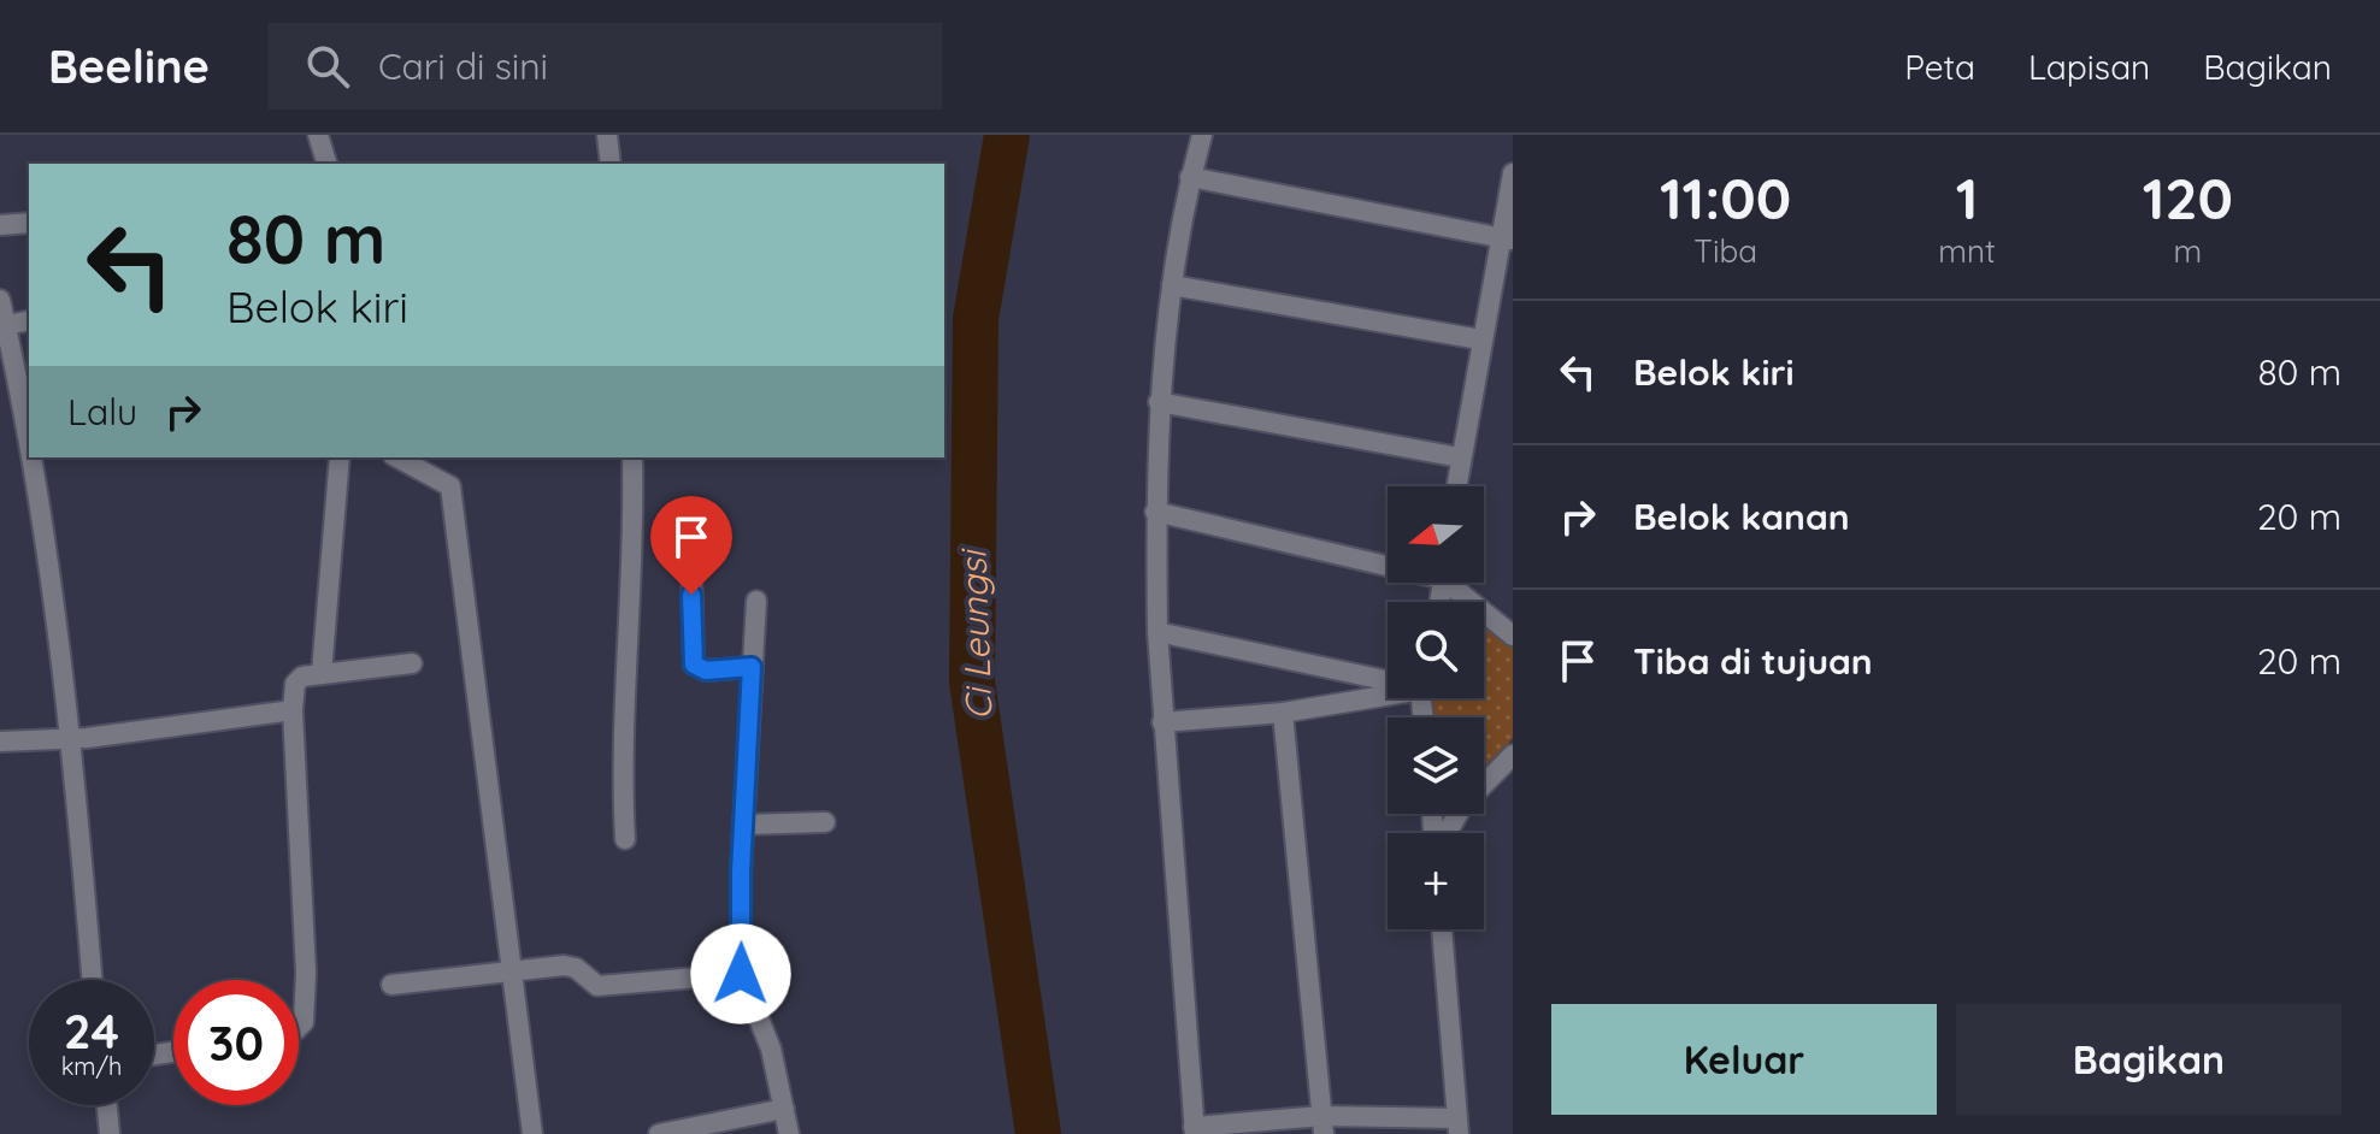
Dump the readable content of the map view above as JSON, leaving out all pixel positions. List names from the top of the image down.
{
  "water": ["Ci Leungsi"],
  "north": "left",
  "page": {
    "header": "Beeline",
    "search": "Cari di sini",
    "nav": ["Peta", "Lapisan", "Bagikan"],
    "eta": [
      "11:00",
      "Tiba",
      "1",
      "mnt",
      "120",
      "m"
    ],
    "turn": ["80 m", "Belok kiri"],
    "list": [
      {
        "name": "Belok kiri",
        "value": "80 m"
      },
      {
        "name": "Belok kanan",
        "value": "20 m"
      },
      {
        "name": "Tiba di tujuan",
        "value": "20 m"
      }
    ],
    "then": "Lalu",
    "map_buttons": "+",
    "speed": "24 km/h",
    "limit": "30",
    "buttons": ["Keluar", "Bagikan"]
  }
}
